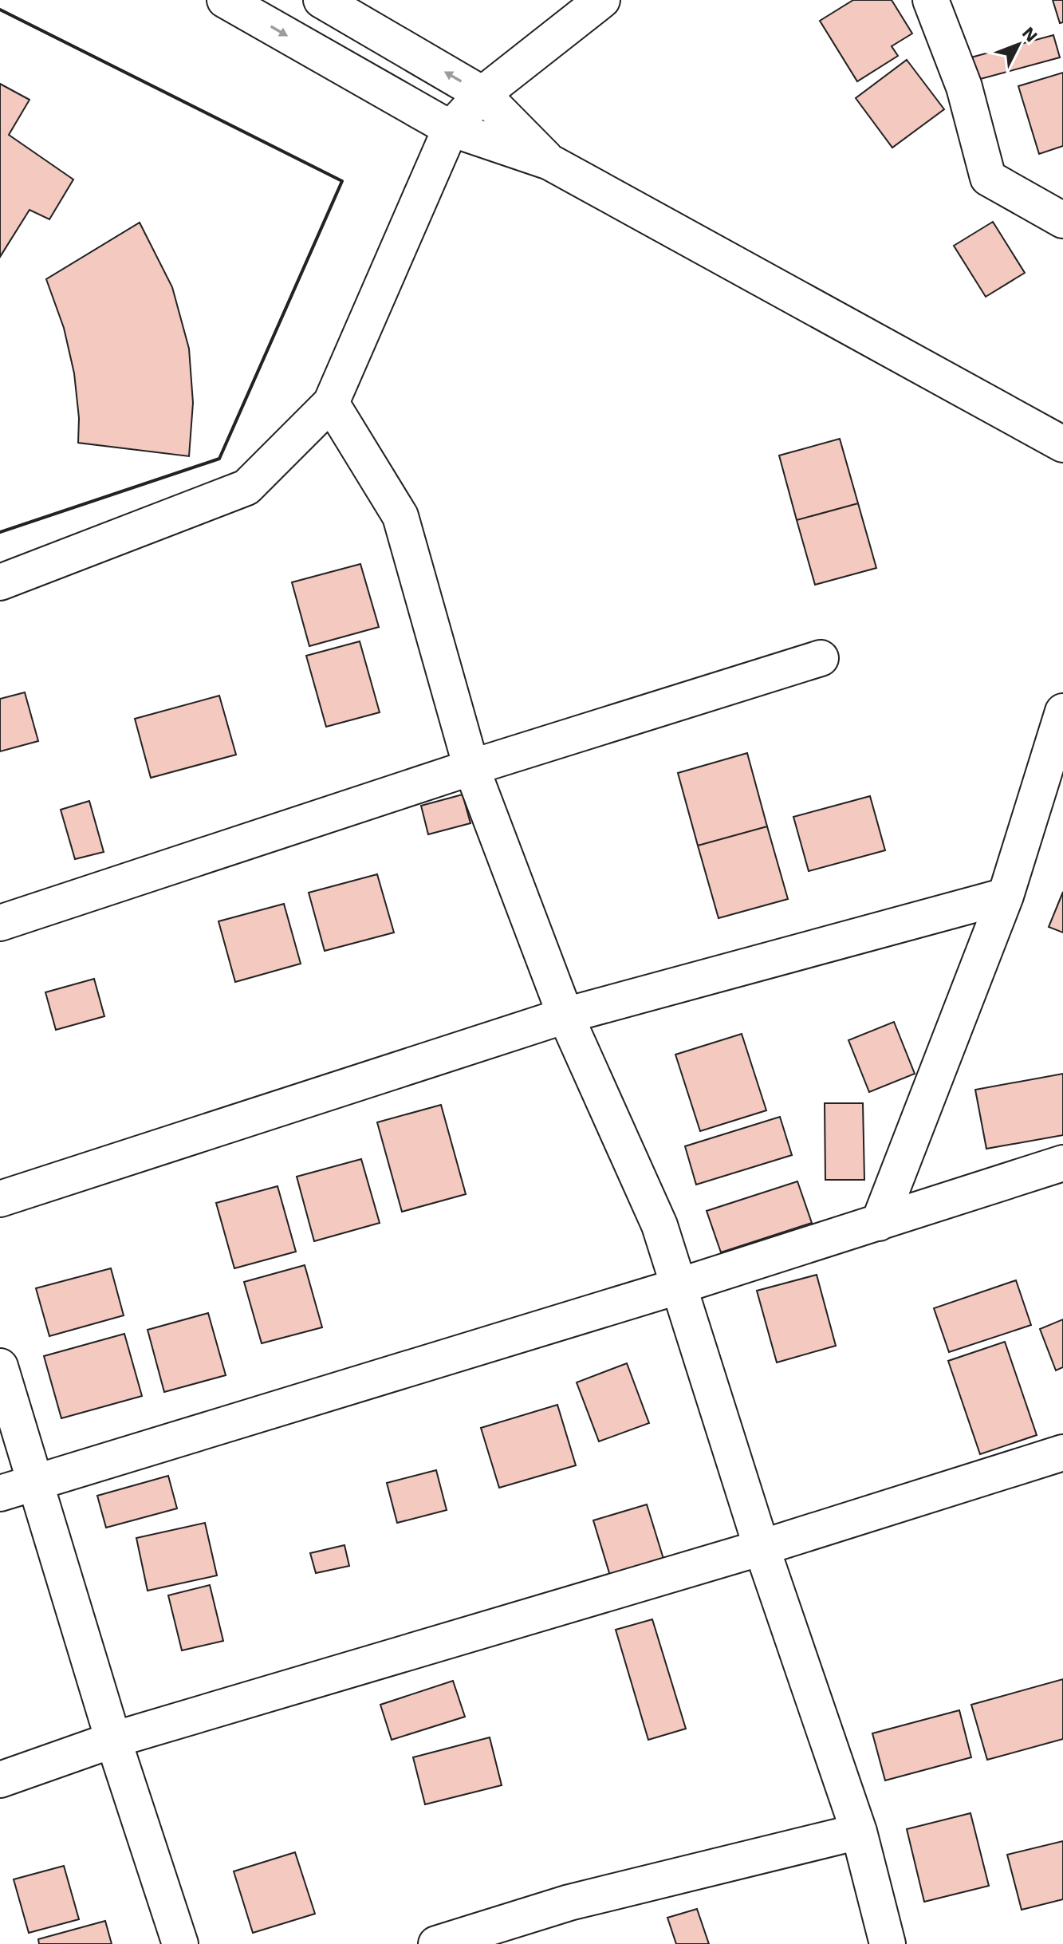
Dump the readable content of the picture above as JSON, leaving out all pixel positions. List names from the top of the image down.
{
  "north": "top right"
}
